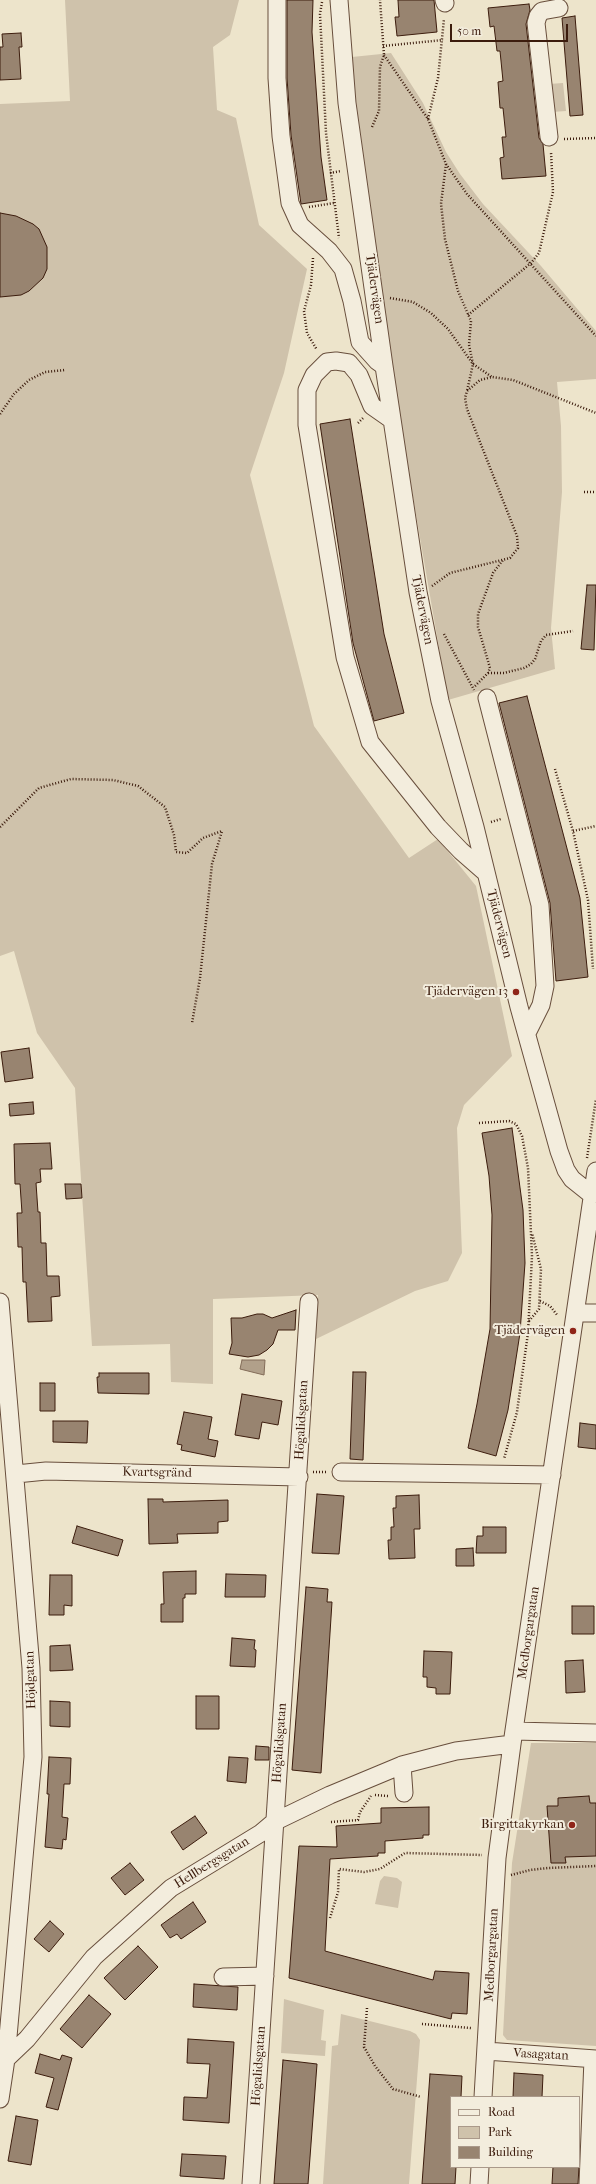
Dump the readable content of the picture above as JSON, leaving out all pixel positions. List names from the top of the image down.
{
  "streets": {
    "street": [
      "Tjädervägen",
      "Högalidsgatan",
      "Kvartsgränd",
      "Medborgargatan",
      "Höjdgatan",
      "Hellbergsgatan",
      "Vasagatan"
    ]
  },
  "crossings": [
    ["Tjädervägen", "Medborgargatan"],
    ["Högalidsgatan", "Kvartsgränd"],
    ["Högalidsgatan", "Hellbergsgatan"],
    ["Kvartsgränd", "Höjdgatan"],
    ["Medborgargatan", "Hellbergsgatan"],
    ["Medborgargatan", "Vasagatan"],
    ["Höjdgatan", "Hellbergsgatan"]
  ],
  "places": ["Tjädervägen 13", "Tjädervägen", "Birgittakyrkan"],
  "legend": ["Road", "Park", "Building"],
  "scale_bar": "50 m"
}
